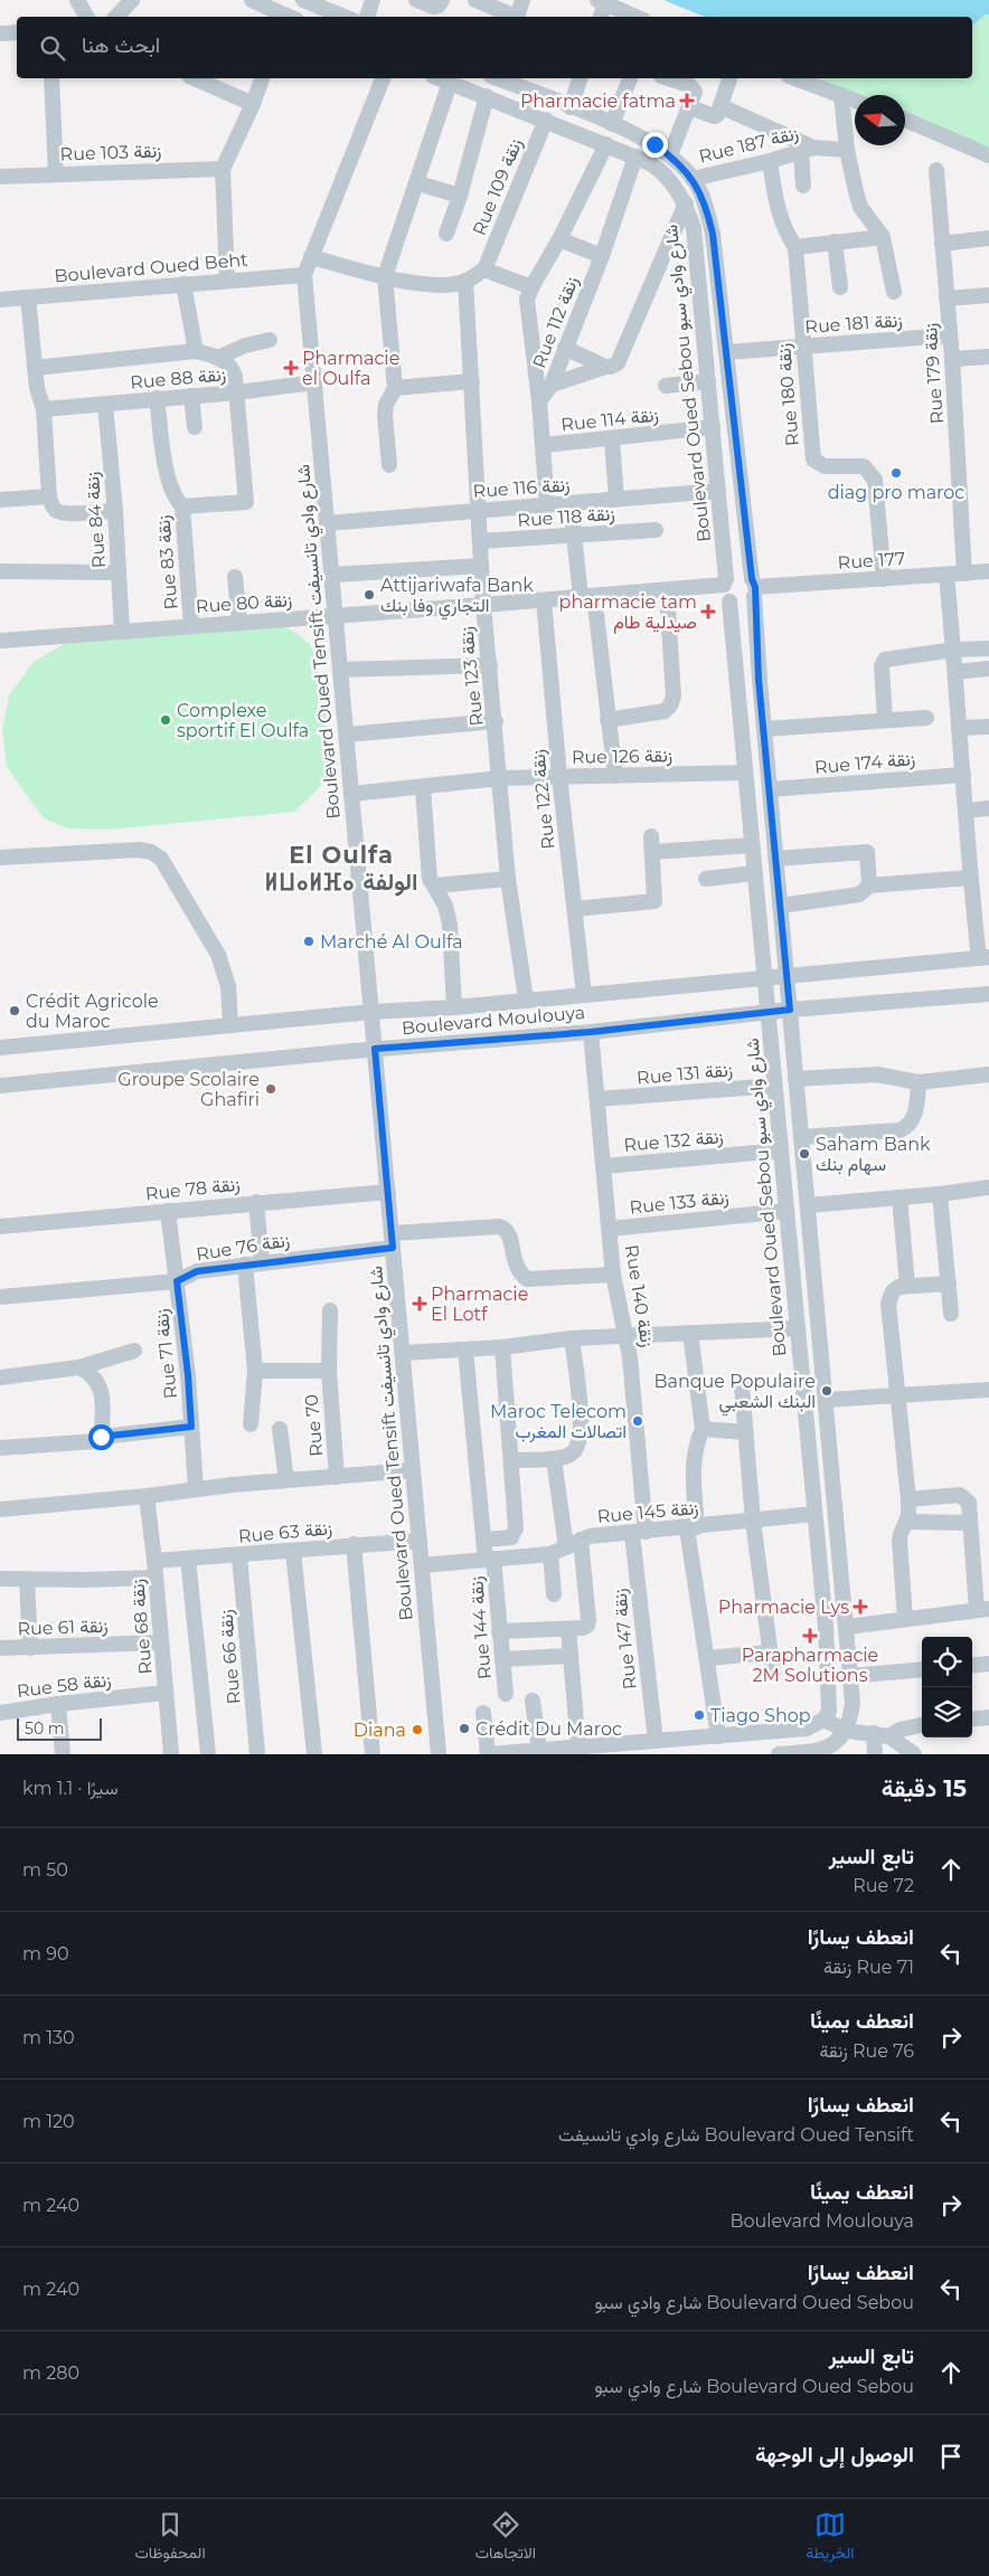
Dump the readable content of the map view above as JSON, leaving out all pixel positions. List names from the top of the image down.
{
  "streets": {
    "street": [
      "Rue 187 زنقة",
      "Rue 103 زنقة",
      "Rue 109 زنقة",
      "Boulevard Oued Beht",
      "Rue 112 زنقة",
      "Rue 181 زنقة",
      "Rue 179 زنقة",
      "Rue 88 زنقة",
      "Boulevard Oued Sebou شارع وادي سبو",
      "Rue 180 زنقة",
      "Rue 114 زنقة",
      "Rue 116 زنقة",
      "Rue 118 زنقة",
      "Rue 84 زنقة",
      "Rue 177",
      "Rue 83 زنقة",
      "Rue 80 زنقة",
      "Boulevard Oued Tensift شارع وادي تانسيفت",
      "Rue 123 زنقة",
      "Rue 126 زنقة",
      "Rue 174 زنقة",
      "Rue 122 زنقة",
      "Boulevard Moulouya",
      "Rue 131 زنقة",
      "Rue 132 زنقة",
      "Rue 78 زنقة",
      "Rue 133 زنقة",
      "Rue 76 زنقة",
      "Rue 140 زنقة",
      "Rue 71 زنقة",
      "Rue 70",
      "Rue 145 زنقة",
      "Rue 63 زنقة",
      "Rue 61 زنقة",
      "Rue 68 زنقة",
      "Rue 144 زنقة",
      "Rue 147 زنقة",
      "Rue 66 زنقة",
      "Rue 58 زنقة"
    ]
  },
  "crossings": [
    ["Rue 187 زنقة", "Rue 180 زنقة"],
    ["Rue 109 زنقة", "Boulevard Oued Sebou شارع وادي سبو"],
    ["Boulevard Oued Beht", "Boulevard Oued Tensift شارع وادي تانسيفت"],
    ["Rue 112 زنقة", "Boulevard Oued Sebou شارع وادي سبو"],
    ["Rue 181 زنقة", "Rue 179 زنقة"],
    ["Rue 181 زنقة", "Rue 180 زنقة"],
    ["Rue 179 زنقة", "Rue 177"],
    ["Rue 88 زنقة", "Rue 84 زنقة"],
    ["Rue 88 زنقة", "Rue 83 زنقة"],
    ["Rue 88 زنقة", "Boulevard Oued Tensift شارع وادي تانسيفت"],
    ["Boulevard Oued Sebou شارع وادي سبو", "Rue 114 زنقة"],
    ["Boulevard Oued Sebou شارع وادي سبو", "Rue 116 زنقة"],
    ["Boulevard Oued Sebou شارع وادي سبو", "Rue 177"],
    ["Boulevard Oued Sebou شارع وادي سبو", "Rue 80 زنقة"],
    ["Boulevard Oued Sebou شارع وادي سبو", "Rue 126 زنقة"],
    ["Boulevard Oued Sebou شارع وادي سبو", "Boulevard Moulouya"],
    ["Boulevard Oued Sebou شارع وادي سبو", "Rue 131 زنقة"],
    ["Boulevard Oued Sebou شارع وادي سبو", "Rue 132 زنقة"],
    ["Boulevard Oued Sebou شارع وادي سبو", "Rue 133 زنقة"],
    ["Boulevard Oued Sebou شارع وادي سبو", "Rue 145 زنقة"],
    ["Rue 180 زنقة", "Rue 177"],
    ["Rue 116 زنقة", "Boulevard Oued Tensift شارع وادي تانسيفت"],
    ["Rue 116 زنقة", "Rue 123 زنقة"],
    ["Rue 118 زنقة", "Rue 123 زنقة"],
    ["Rue 84 زنقة", "Rue 80 زنقة"],
    ["Rue 177", "Rue 80 زنقة"],
    ["Rue 83 زنقة", "Rue 80 زنقة"],
    ["Rue 80 زنقة", "Boulevard Oued Tensift شارع وادي تانسيفت"],
    ["Rue 80 زنقة", "Rue 123 زنقة"],
    ["Rue 80 زنقة", "Rue 122 زنقة"],
    ["Boulevard Oued Tensift شارع وادي تانسيفت", "Rue 126 زنقة"],
    ["Boulevard Oued Tensift شارع وادي تانسيفت", "Boulevard Moulouya"],
    ["Boulevard Oued Tensift شارع وادي تانسيفت", "Rue 78 زنقة"],
    ["Boulevard Oued Tensift شارع وادي تانسيفت", "Rue 76 زنقة"],
    ["Boulevard Oued Tensift شارع وادي تانسيفت", "Rue 145 زنقة"],
    ["Boulevard Oued Tensift شارع وادي تانسيفت", "Rue 63 زنقة"],
    ["Rue 123 زنقة", "Rue 126 زنقة"],
    ["Rue 123 زنقة", "Boulevard Moulouya"],
    ["Rue 126 زنقة", "Rue 122 زنقة"],
    ["Rue 122 زنقة", "Boulevard Moulouya"],
    ["Boulevard Moulouya", "Rue 140 زنقة"],
    ["Rue 131 زنقة", "Rue 140 زنقة"],
    ["Rue 132 زنقة", "Rue 140 زنقة"],
    ["Rue 78 زنقة", "Rue 71 زنقة"],
    ["Rue 133 زنقة", "Rue 140 زنقة"],
    ["Rue 76 زنقة", "Rue 140 زنقة"],
    ["Rue 76 زنقة", "Rue 71 زنقة"],
    ["Rue 140 زنقة", "Rue 145 زنقة"],
    ["Rue 140 زنقة", "Rue 147 زنقة"],
    ["Rue 145 زنقة", "Rue 144 زنقة"],
    ["Rue 145 زنقة", "Rue 147 زنقة"],
    ["Rue 63 زنقة", "Rue 68 زنقة"],
    ["Rue 63 زنقة", "Rue 66 زنقة"],
    ["Rue 61 زنقة", "Rue 68 زنقة"],
    ["Rue 68 زنقة", "Rue 58 زنقة"]
  ],
  "districts": ["El Oulfa ⵍⵡⴰⵍⴼⴰ الولفة"],
  "places": {
    "health": [
      "Pharmacie fatma",
      "Pharmacie el Oulfa",
      "pharmacie tam صيدلية طام",
      "Pharmacie El Lotf",
      "Pharmacie Lys",
      "Parapharmacie 2M Solutions"
    ],
    "other": [
      "diag pro maroc",
      "Attijariwafa Bank التجاري وفا بنك",
      "Complexe sportif El Oulfa",
      "Marché Al Oulfa",
      "Crédit Agricole du Maroc",
      "Groupe Scolaire Ghafiri",
      "Saham Bank سهام بنك",
      "Banque Populaire البنك الشعبي",
      "Maroc Telecom اتصالات المغرب",
      "Tiago Shop",
      "Crédit Du Maroc",
      "Diana"
    ]
  },
  "scale_bar": "50 m",
  "north": "left",
  "page": {
    "search": "ابحث هنا",
    "scale": "50 m",
    "heading": ["15 دقيقة", "سيرًا · 1.1 km"],
    "list": [
      ["تابع السير", "Rue 72", "50 m"],
      ["انعطف يسارًا", "Rue 71 زنقة", "90 m"],
      ["انعطف يمينًا", "Rue 76 زنقة", "130 m"],
      ["انعطف يسارًا", "Boulevard Oued Tensift شارع وادي تانسيفت", "120 m"],
      ["انعطف يمينًا", "Boulevard Moulouya", "240 m"],
      ["انعطف يسارًا", "Boulevard Oued Sebou شارع وادي سبو", "240 m"],
      ["تابع السير", "Boulevard Oued Sebou شارع وادي سبو", "280 m"],
      "الوصول إلى الوجهة"
    ],
    "nav": ["الخريطة", "الاتجاهات", "المحفوظات"]
  }
}
